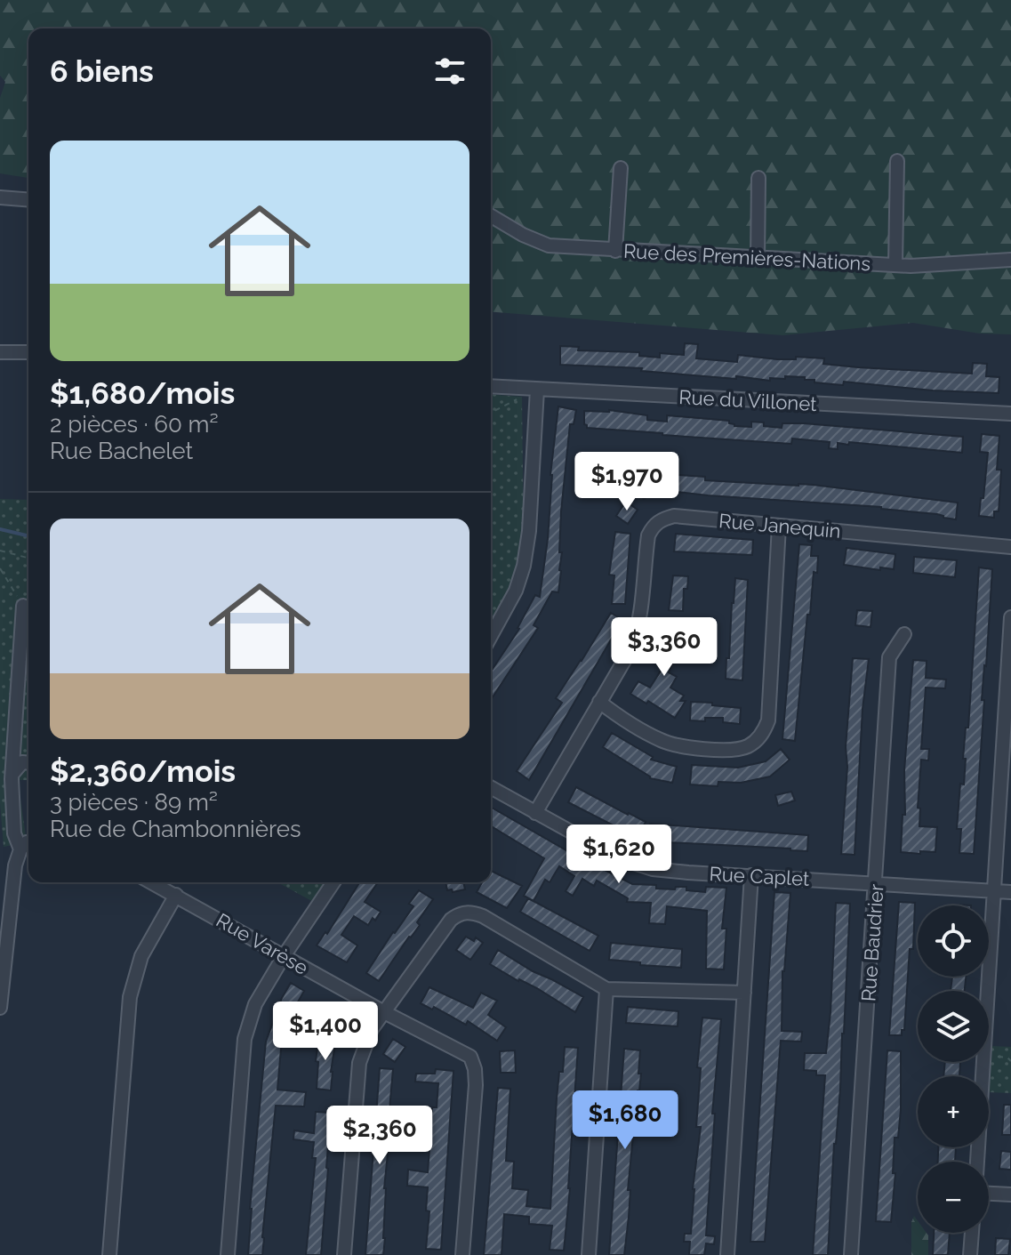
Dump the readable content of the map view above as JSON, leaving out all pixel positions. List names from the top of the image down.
{
  "streets": {
    "street": [
      "Rue des Premières-Nations",
      "Rue du Villonet",
      "Rue Janequin",
      "Rue Caplet",
      "Rue Baudrier",
      "Rue Varèse"
    ]
  },
  "crossings": [
    ["Rue Janequin", "Rue Caplet"],
    ["Rue Caplet", "Rue Baudrier"]
  ],
  "page": {
    "heading": "6 biens",
    "list": [
      {
        "name": "$1,680/mois",
        "note": "2 pièces · 60 m² · Rue Bachelet"
      },
      {
        "name": "$2,360/mois",
        "note": "3 pièces · 89 m² · Rue de Chambonnières"
      }
    ],
    "price": [
      "$1,970",
      "$3,360",
      "$1,620",
      "$1,400",
      "$1,680",
      "$2,360"
    ],
    "map_buttons": ["+", "−"]
  }
}
